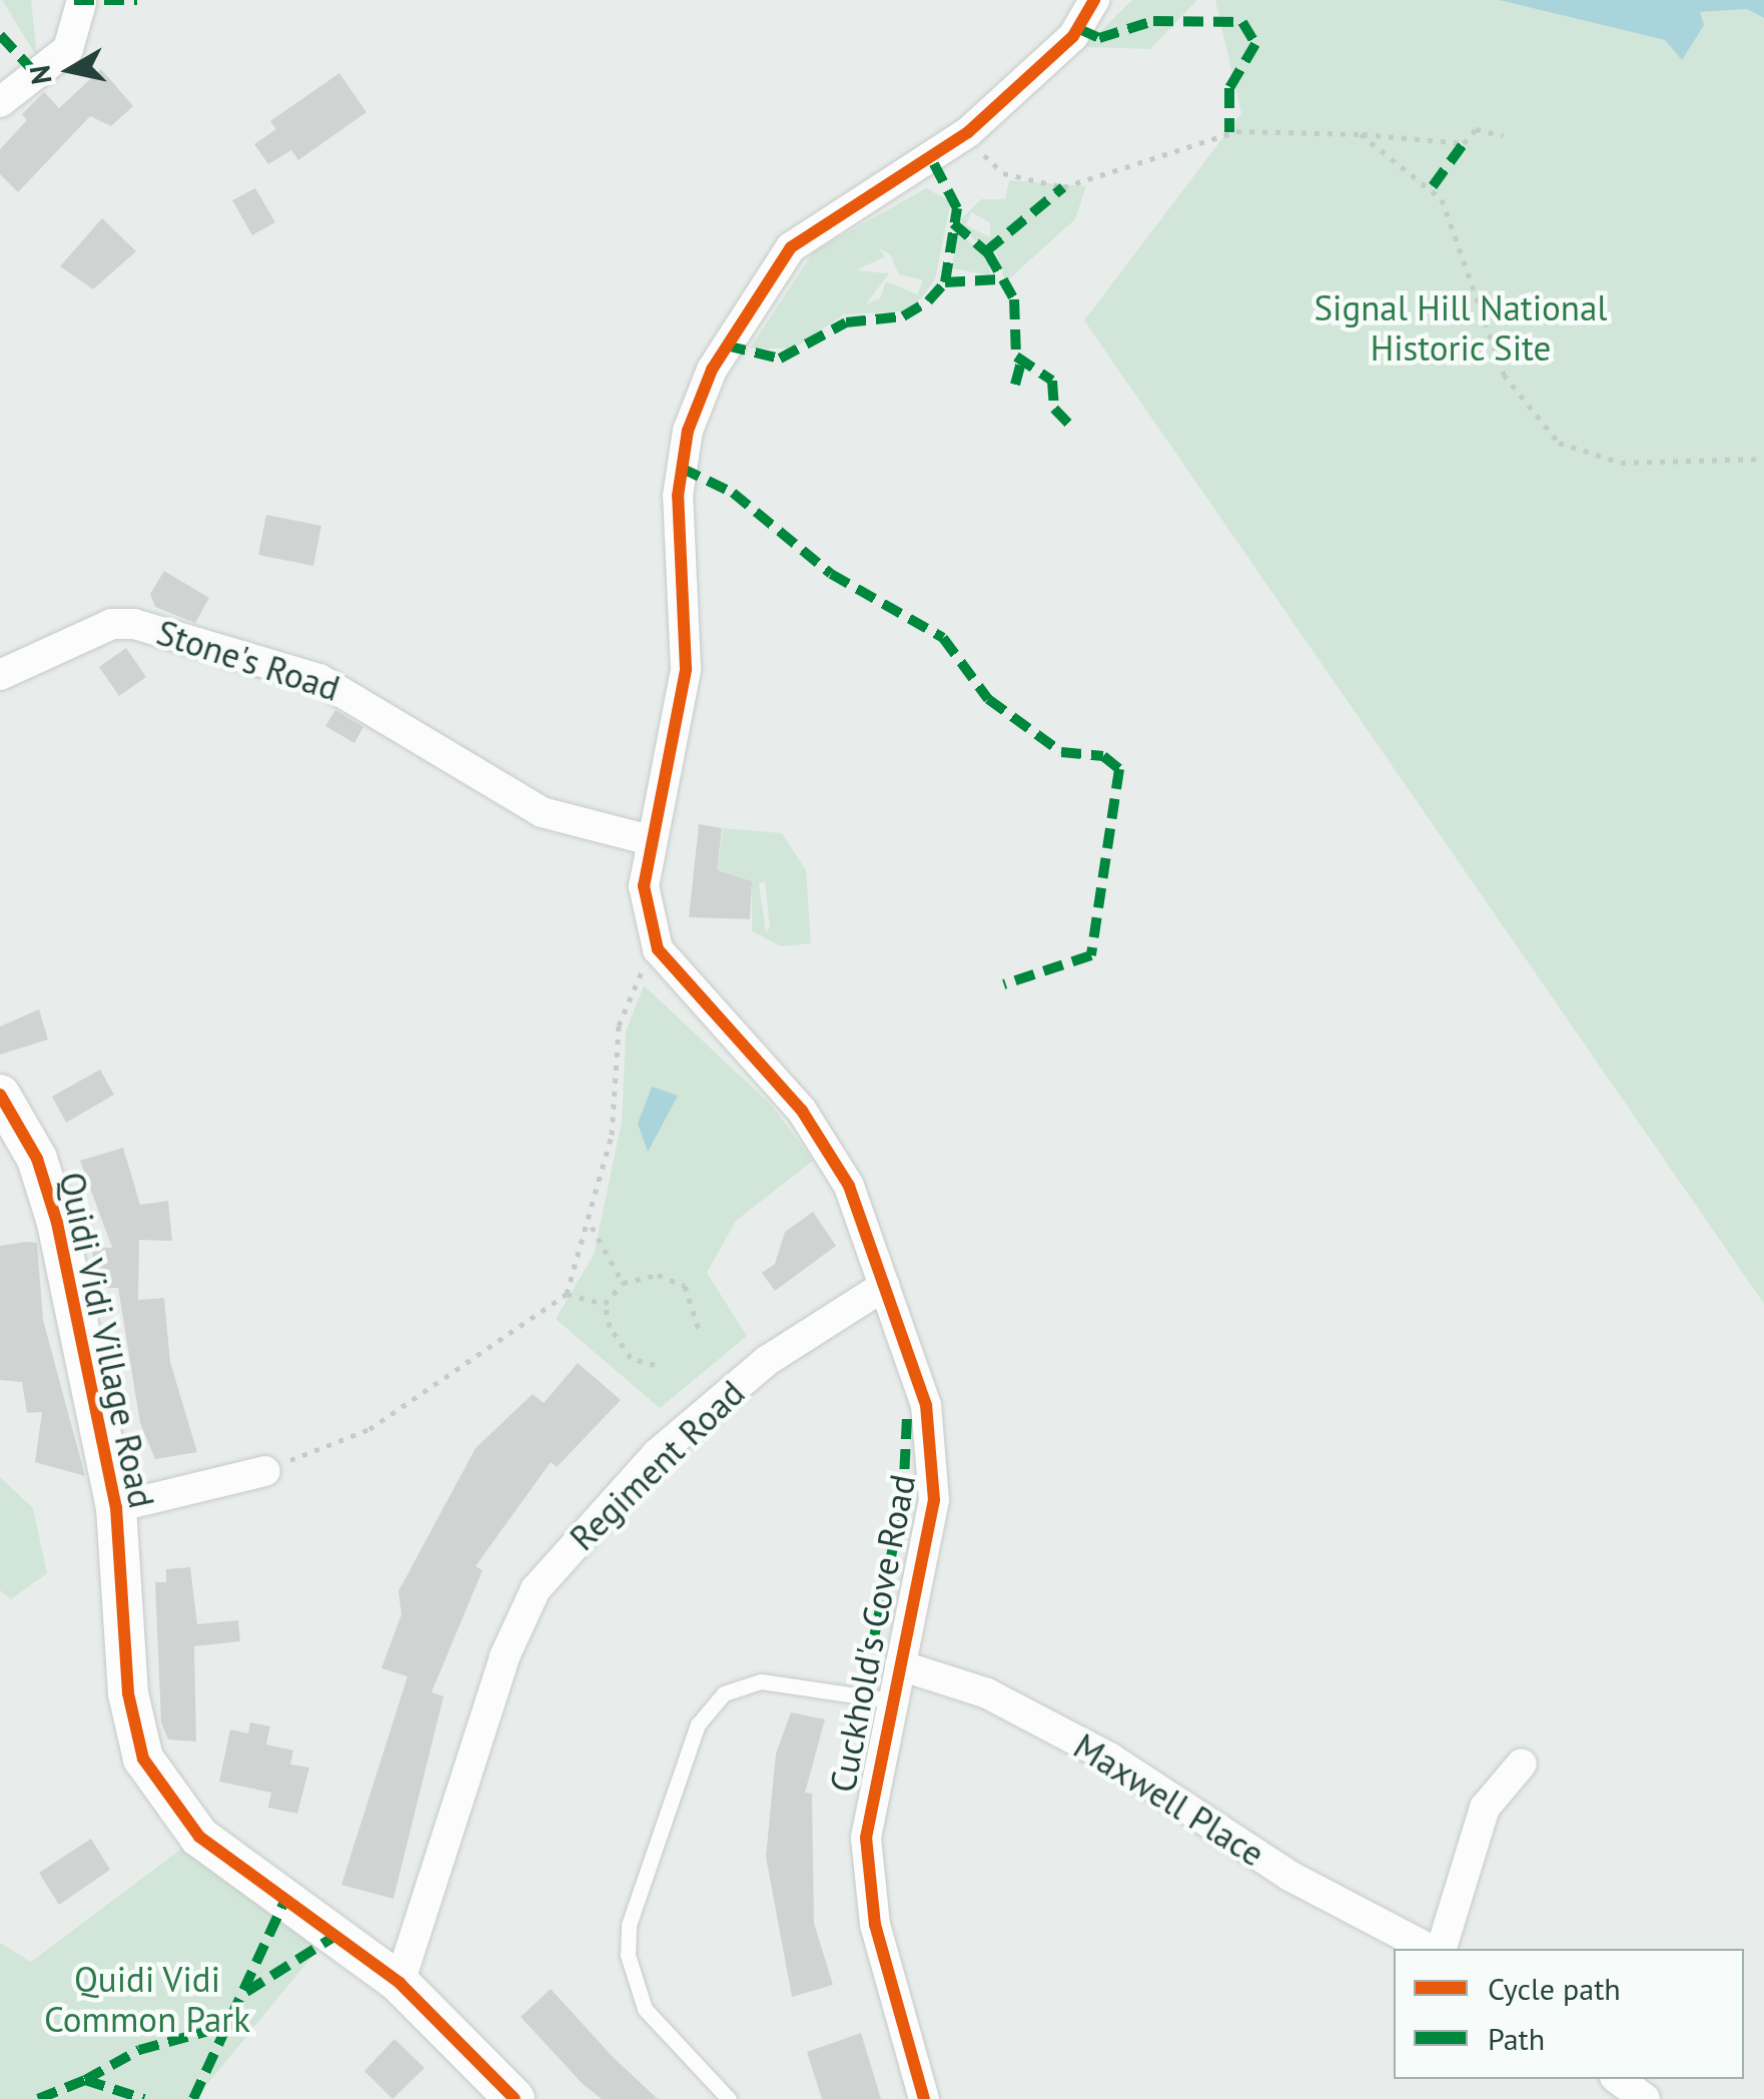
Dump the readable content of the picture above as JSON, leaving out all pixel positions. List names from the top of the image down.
{
  "streets": {
    "street": [
      "Stone's Road",
      "Quidi Vidi Village Road",
      "Regiment Road",
      "Cuckhold's Cove Road",
      "Maxwell Place"
    ]
  },
  "crossings": [
    ["Stone's Road", "Cuckhold's Cove Road"],
    ["Quidi Vidi Village Road", "Regiment Road"],
    ["Regiment Road", "Cuckhold's Cove Road"],
    ["Cuckhold's Cove Road", "Maxwell Place"]
  ],
  "parks": ["Signal Hill National Historic Site", "Quidi Vidi Common Park"],
  "legend": ["Cycle path", "Path"],
  "north": "left"
}
